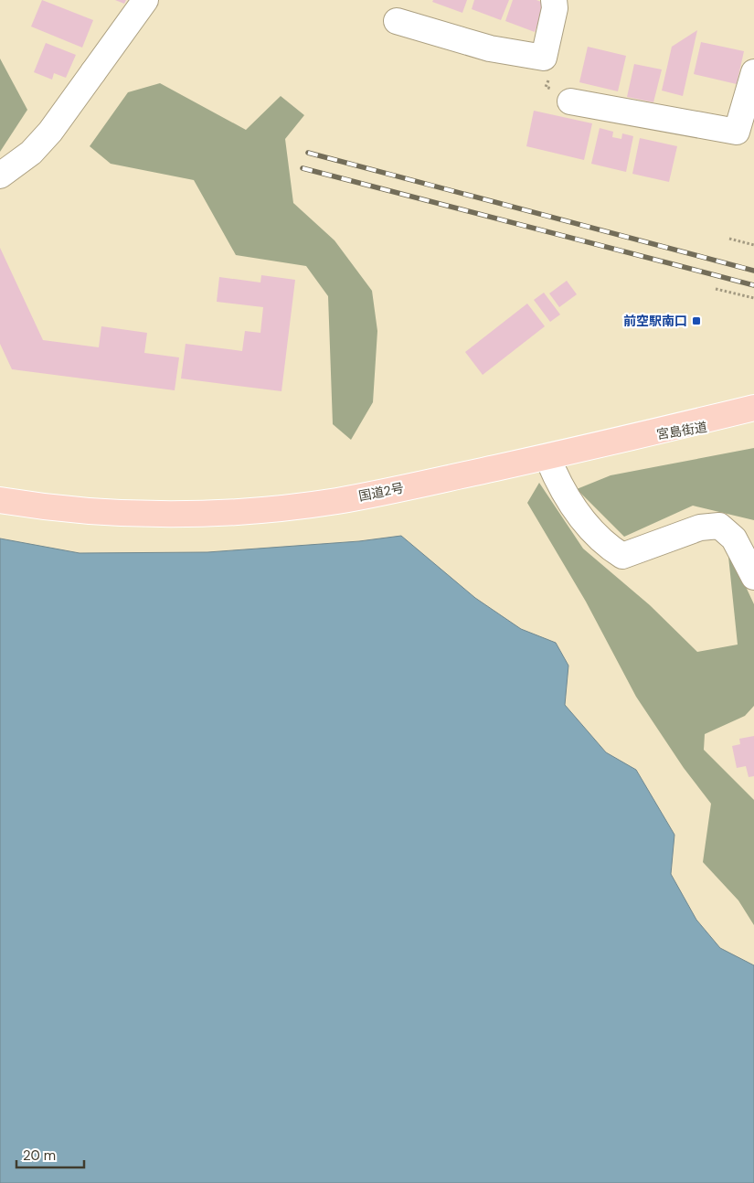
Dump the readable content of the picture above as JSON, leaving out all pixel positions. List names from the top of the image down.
{
  "streets": {
    "highway": ["宮島街道", "国道2号"]
  },
  "crossings": [
    ["宮島街道", "国道2号"]
  ],
  "places": {
    "transit": ["前空駅南口"]
  },
  "scale_bar": "20 m"
}
